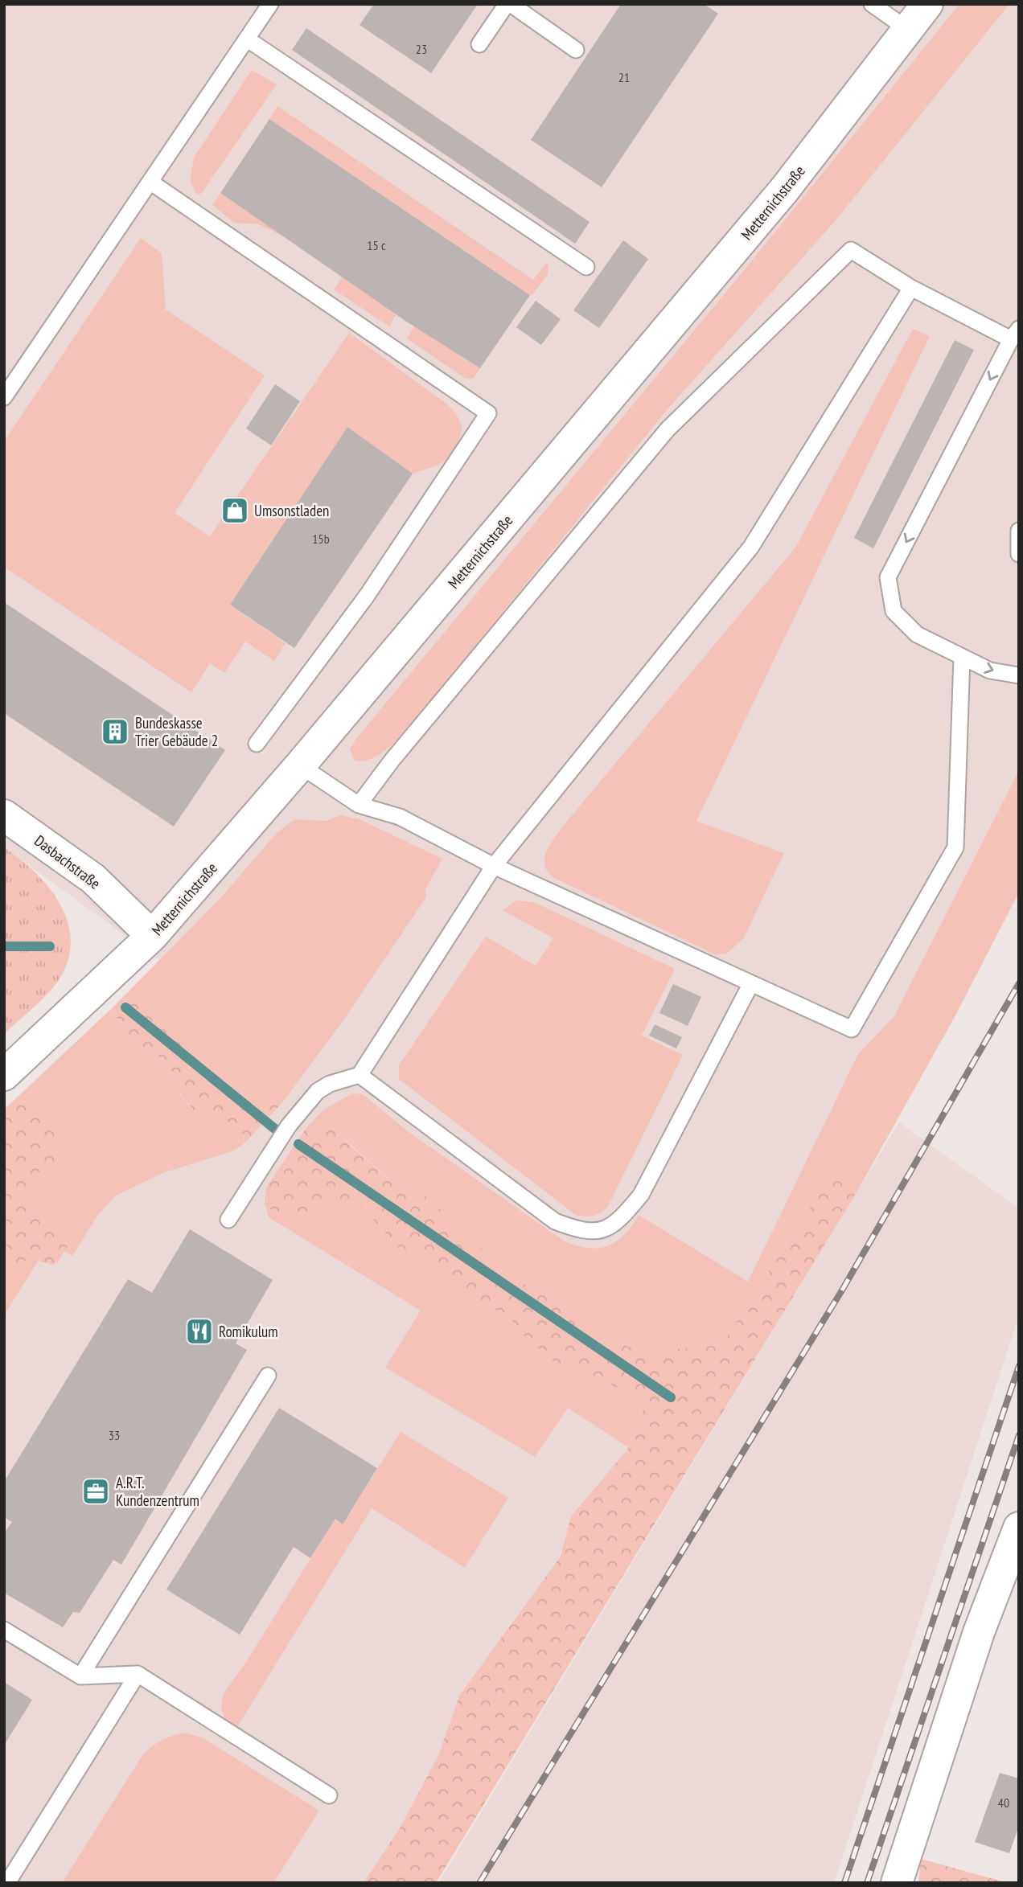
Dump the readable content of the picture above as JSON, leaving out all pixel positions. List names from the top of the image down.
{
  "streets": {
    "street": ["Metternichstraße", "Dasbachstraße"]
  },
  "crossings": [
    ["Metternichstraße", "Dasbachstraße"]
  ],
  "places": {
    "shop": ["Umsonstladen"],
    "building": ["Bundeskasse Trier Gebäude 2"],
    "restaurant": ["Romikulum"],
    "office": ["A.R.T. Kundenzentrum"]
  },
  "house_numbers": [
    "23",
    "21",
    "15 c",
    "15b",
    "33",
    "40"
  ]
}
